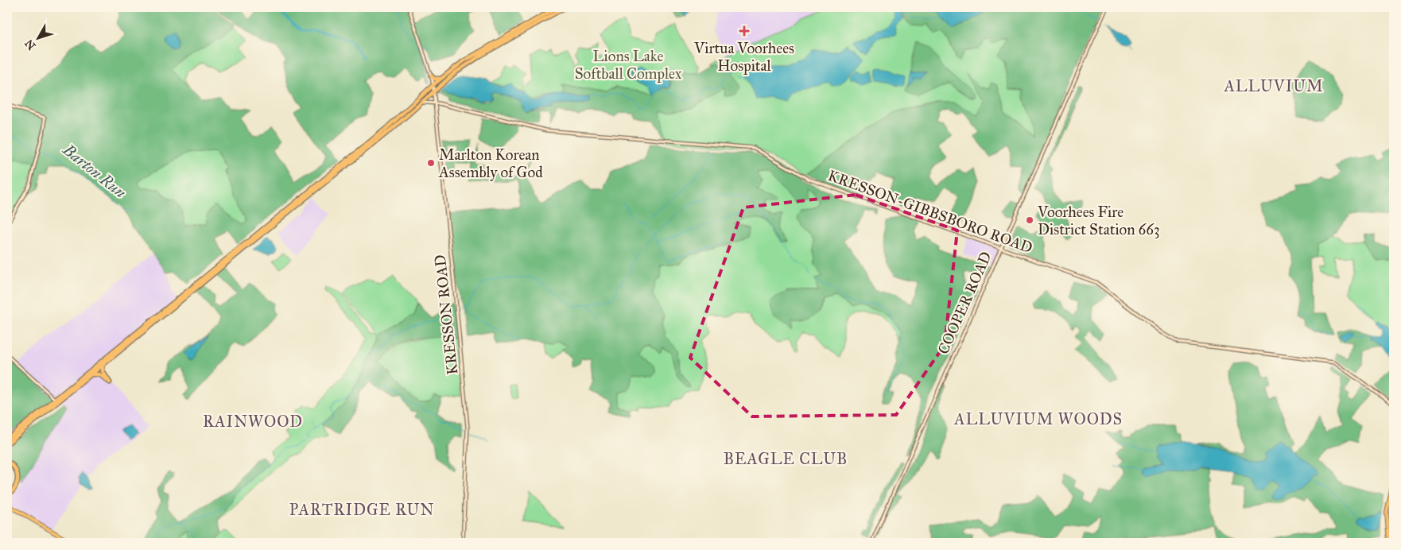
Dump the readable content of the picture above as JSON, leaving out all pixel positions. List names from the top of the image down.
{
  "streets": {
    "street": ["KRESSON-GIBBSBORO ROAD", "COOPER ROAD", "KRESSON ROAD"]
  },
  "crossings": [
    ["KRESSON-GIBBSBORO ROAD", "COOPER ROAD"],
    ["KRESSON-GIBBSBORO ROAD", "KRESSON ROAD"]
  ],
  "districts": [
    "ALLUVIUM",
    "ALLUVIUM WOODS",
    "RAINWOOD",
    "BEAGLE CLUB",
    "PARTRIDGE RUN"
  ],
  "water": ["Barton Run"],
  "parks": ["Lions Lake Softball Complex"],
  "places": {
    "health": ["Virtua Voorhees Hospital"],
    "other": ["Marlton Korean Assembly of God", "Voorhees Fire District Station 663"]
  },
  "north": "bottom left"
}
